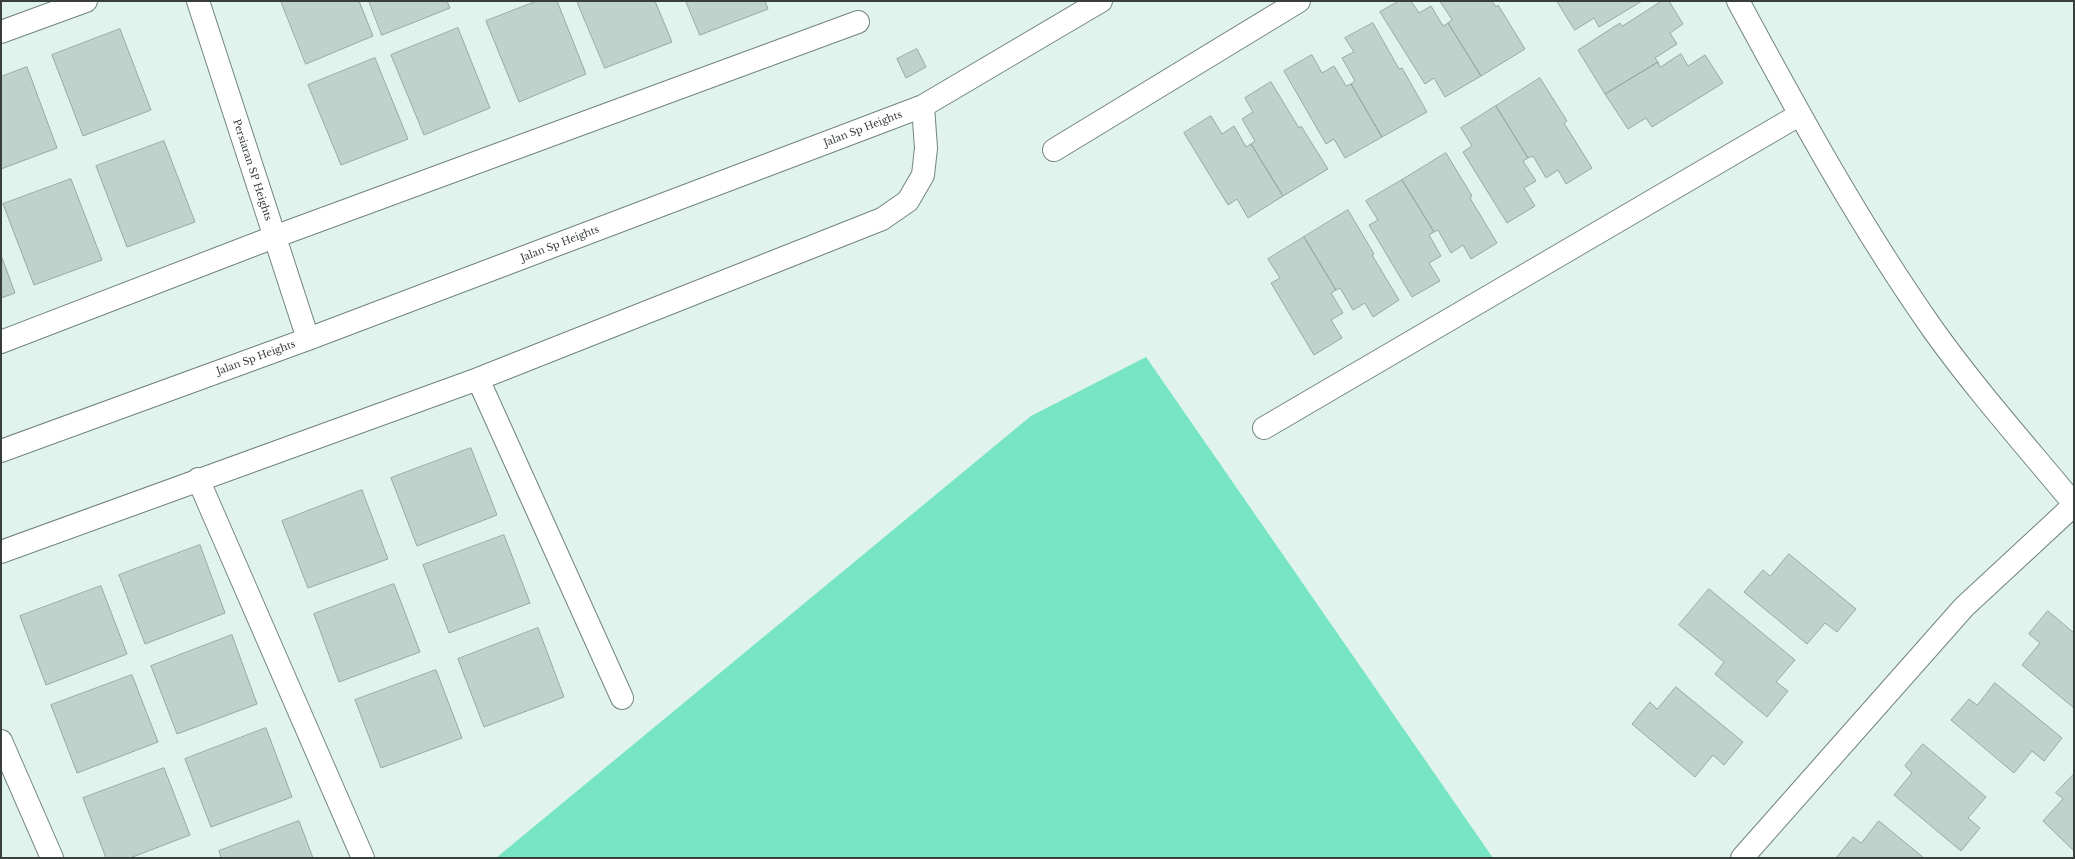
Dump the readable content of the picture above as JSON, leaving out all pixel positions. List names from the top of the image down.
{
  "streets": {
    "street": ["Jalan Sp Heights", "Persiaran SP Heights"]
  },
  "crossings": [
    ["Jalan Sp Heights", "Persiaran SP Heights"]
  ]
}
